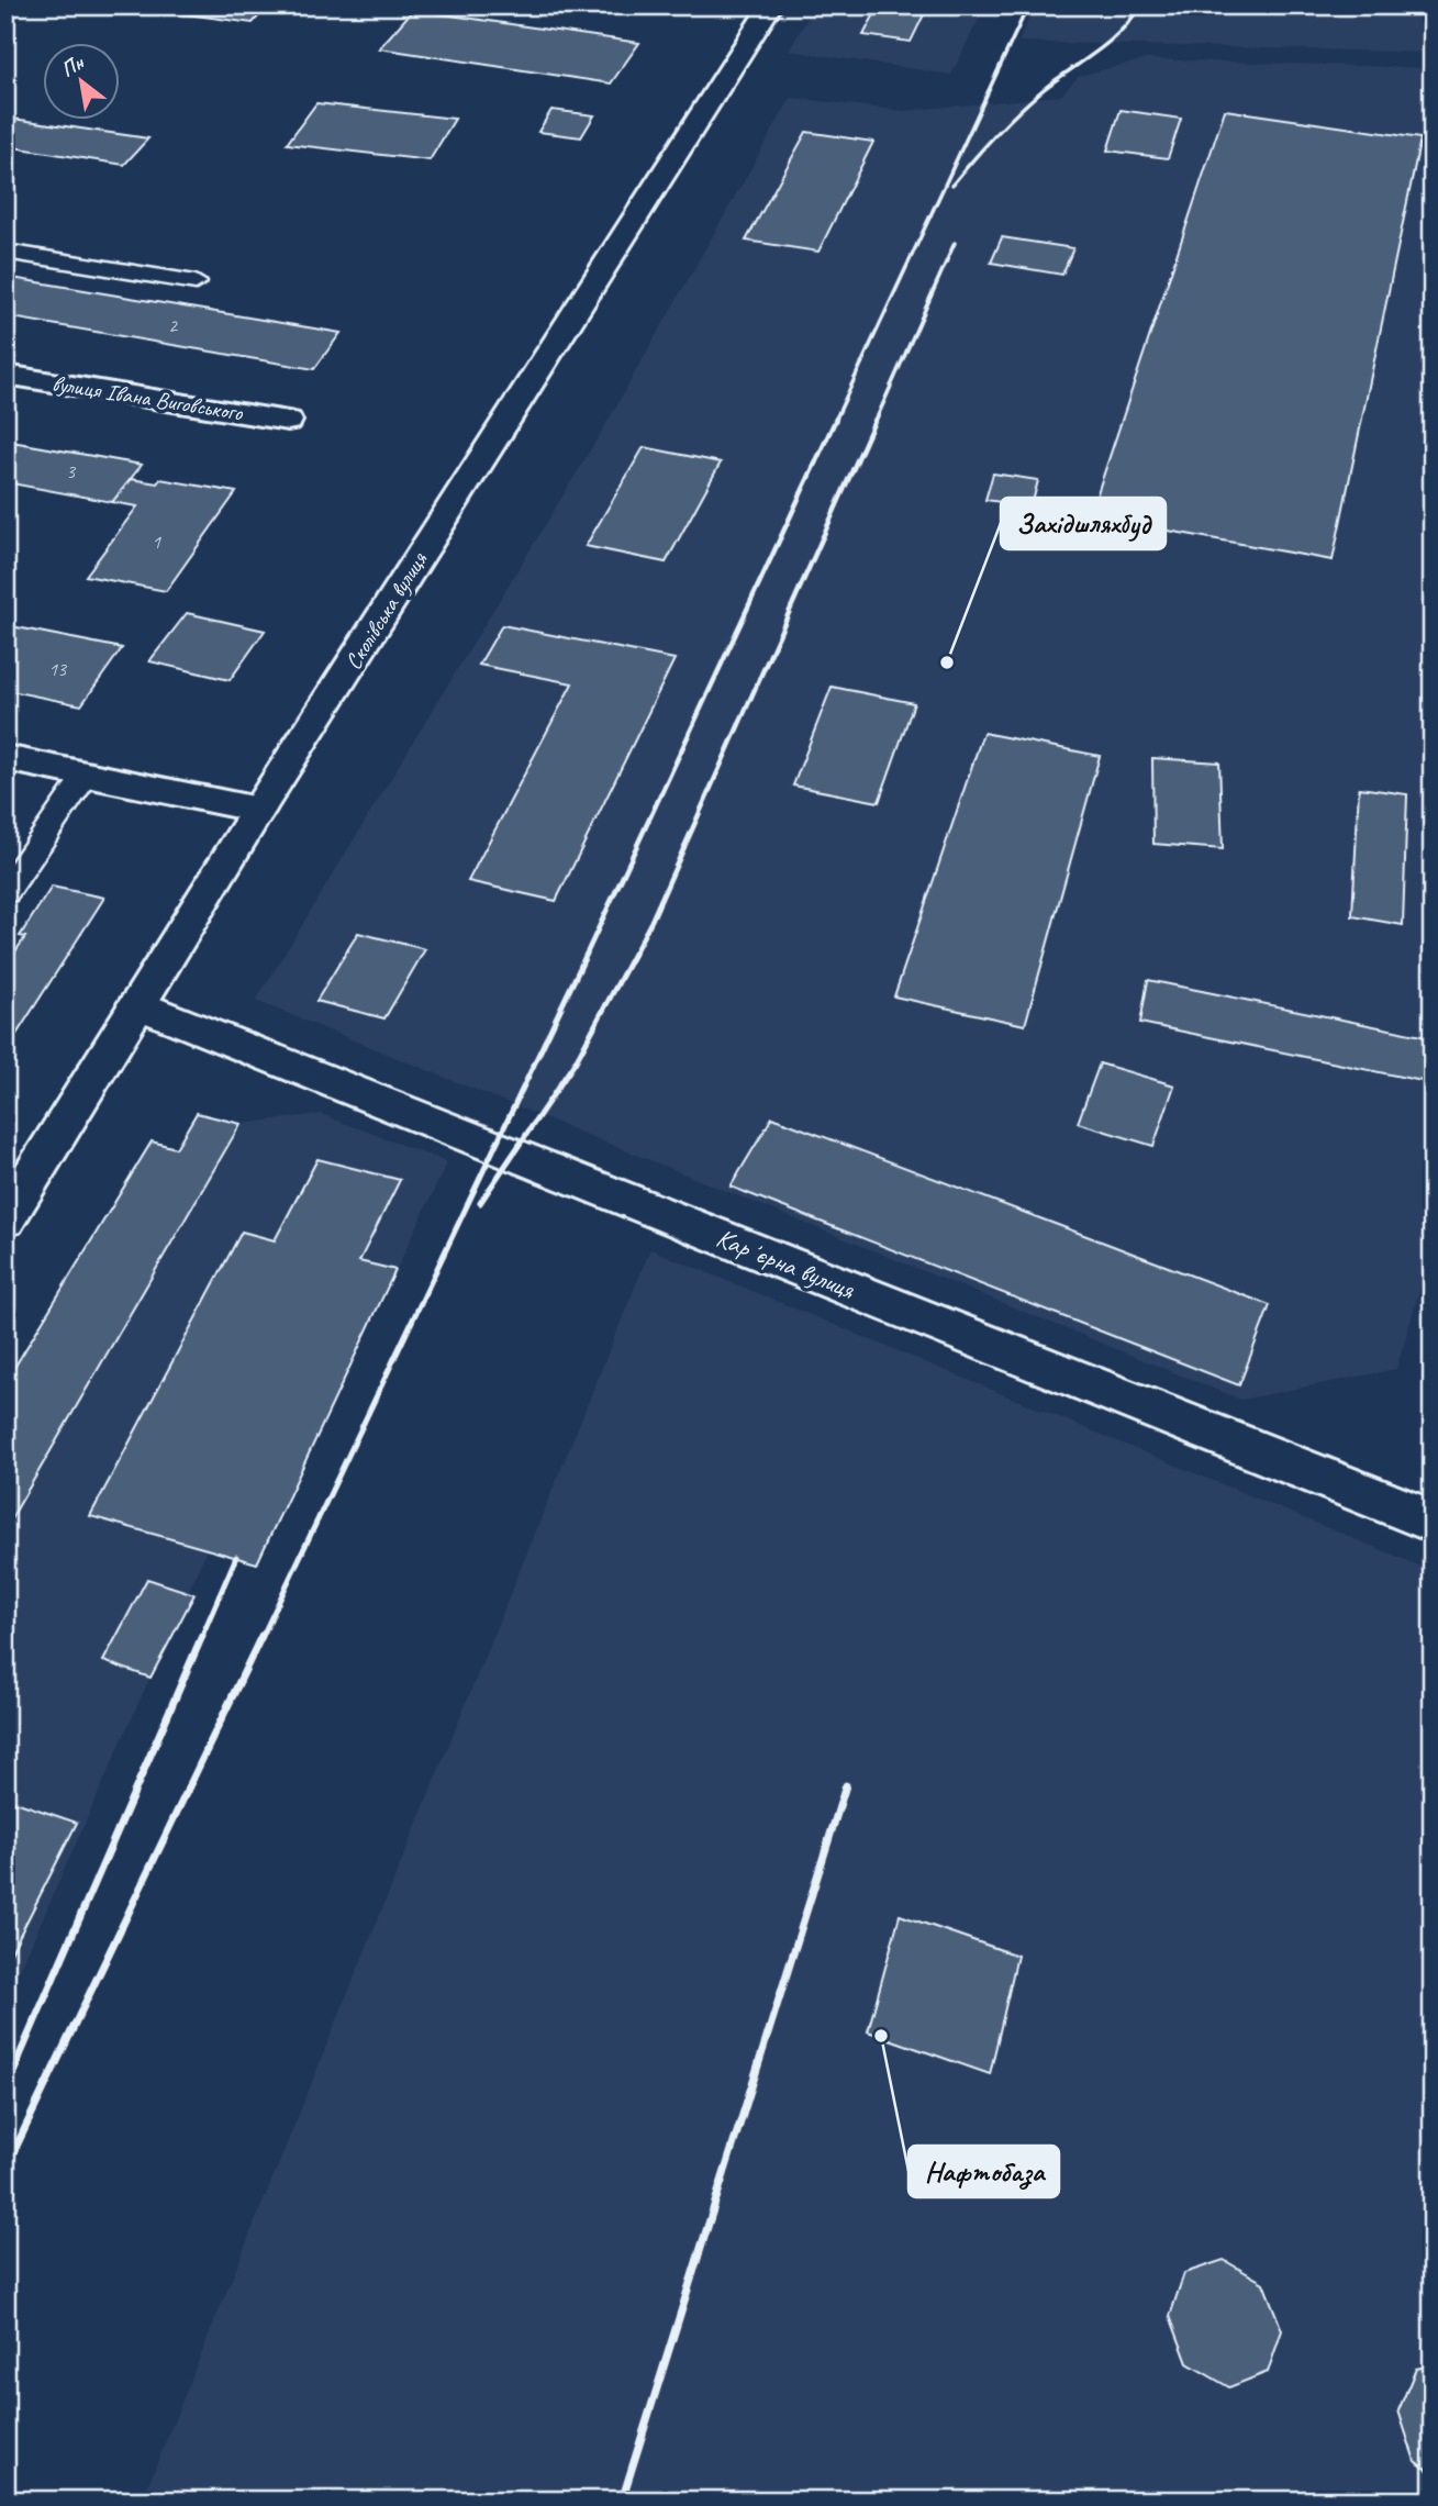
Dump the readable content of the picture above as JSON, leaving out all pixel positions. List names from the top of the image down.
{
  "streets": {
    "street": ["вулиця Івана Виговського", "Сколівська вулиця", "Карʼєрна вулиця"]
  },
  "crossings": [
    ["Сколівська вулиця", "Карʼєрна вулиця"]
  ],
  "places": ["Західшляхбуд", "Нафтобаза"],
  "house_numbers": [
    "2",
    "3",
    "1",
    "13"
  ],
  "north": "top left"
}
